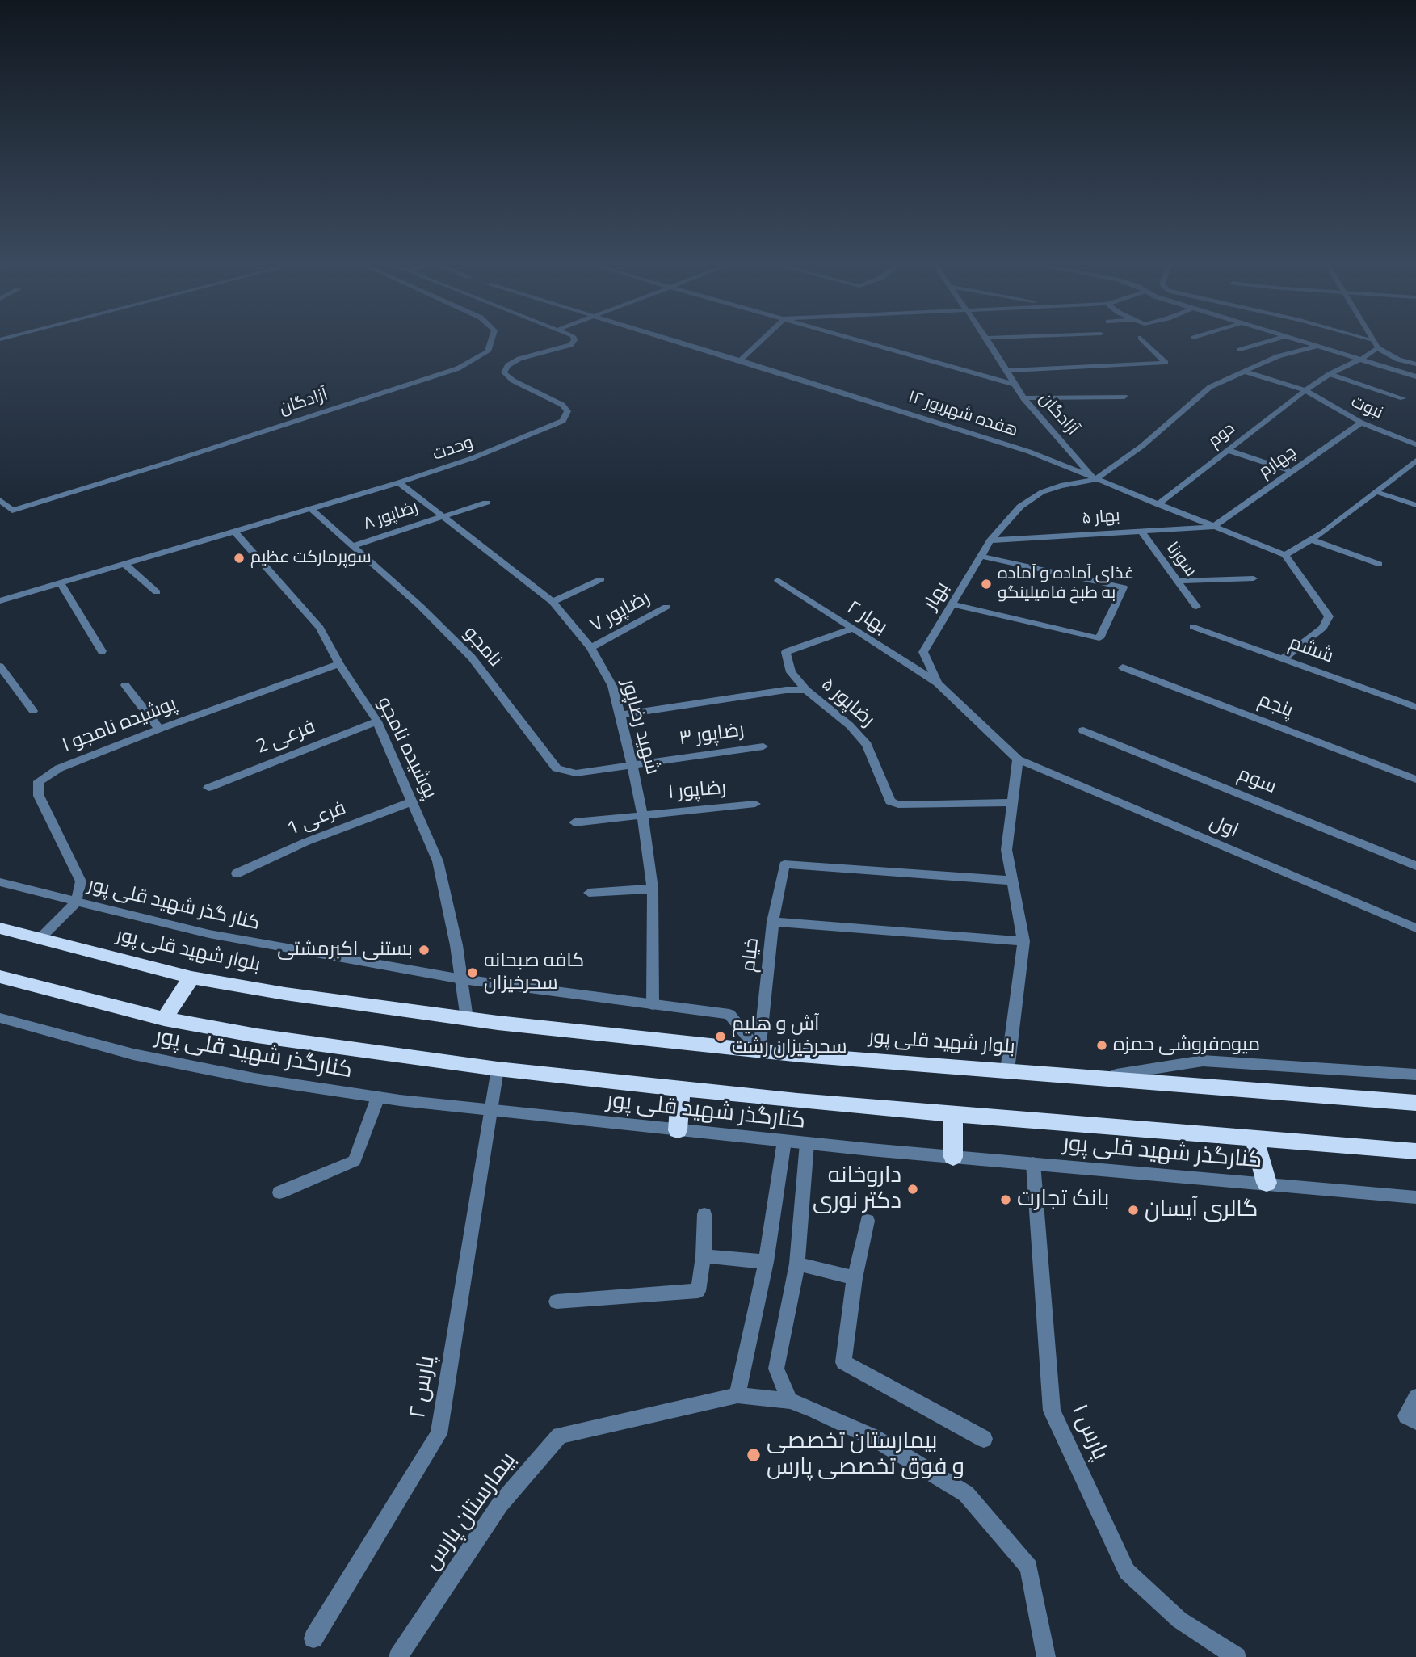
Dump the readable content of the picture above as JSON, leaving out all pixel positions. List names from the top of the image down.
{
  "streets": {
    "highway": ["بلوار شهید قلی پور"],
    "street": [
      "آزادگان",
      "نبوت",
      "هفده شهریور ۱۲",
      "دوم",
      "وحدت",
      "چهارم",
      "رضاپور ۸",
      "بهار ۵",
      "سورنا",
      "بهار",
      "رضاپور ۷",
      "بهار ۲",
      "نامجو",
      "ششم",
      "رضاپور ۵",
      "پنجم",
      "پوشیده نامجو ۱",
      "شهید رضاپور",
      "رضاپور ۳",
      "فرعی 2",
      "پوشیده نامجو",
      "سوم",
      "رضاپور ۱",
      "فرعی 1",
      "اول",
      "کنار گذر شهید قلی پور",
      "خیام",
      "کنارگذر شهید قلی پور",
      "پارس ۲",
      "پارس ۱",
      "بیمارستان پارس"
    ]
  },
  "crossings": [
    ["آزادگان", "هفده شهریور ۱۲"],
    ["آزادگان", "بهار"],
    ["نبوت", "دوم"],
    ["نبوت", "چهارم"],
    ["هفده شهریور ۱۲", "دوم"],
    ["هفده شهریور ۱۲", "چهارم"],
    ["هفده شهریور ۱۲", "بهار ۵"],
    ["هفده شهریور ۱۲", "بهار"],
    ["وحدت", "نامجو"],
    ["وحدت", "شهید رضاپور"],
    ["وحدت", "پوشیده نامجو"],
    ["چهارم", "بهار ۵"],
    ["رضاپور ۸", "نامجو"],
    ["رضاپور ۸", "شهید رضاپور"],
    ["بهار ۵", "سورنا"],
    ["بهار ۵", "بهار"],
    ["بهار", "بهار ۲"],
    ["بهار", "اول"],
    ["رضاپور ۷", "شهید رضاپور"],
    ["نامجو", "شهید رضاپور"],
    ["نامجو", "رضاپور ۳"],
    ["رضاپور ۵", "شهید رضاپور"],
    ["پوشیده نامجو ۱", "پوشیده نامجو"],
    ["پوشیده نامجو ۱", "کنار گذر شهید قلی پور"],
    ["شهید رضاپور", "رضاپور ۳"],
    ["شهید رضاپور", "رضاپور ۱"],
    ["شهید رضاپور", "کنار گذر شهید قلی پور"],
    ["فرعی 2", "پوشیده نامجو"],
    ["پوشیده نامجو", "فرعی 1"],
    ["پوشیده نامجو", "کنار گذر شهید قلی پور"],
    ["پوشیده نامجو", "بلوار شهید قلی پور"],
    ["کنار گذر شهید قلی پور", "بلوار شهید قلی پور"],
    ["کنار گذر شهید قلی پور", "خیام"],
    ["بلوار شهید قلی پور", "خیام"],
    ["کنارگذر شهید قلی پور", "پارس ۲"],
    ["کنارگذر شهید قلی پور", "پارس ۱"]
  ],
  "places": [
    "سوپرمارکت عظیم",
    "غذای آماده و آماده به طبخ فامیلینگو",
    "بستنی اکبرمشتی",
    "کافه صبحانه سحرخیزان",
    "آش و هلیم سحرخیزان رشت",
    "میوه‌فروشی حمزه",
    "داروخانه دکتر نوری",
    "بانک تجارت",
    "گالری آیسان",
    "بیمارستان تخصصی و فوق تخصصی پارس"
  ]
}
